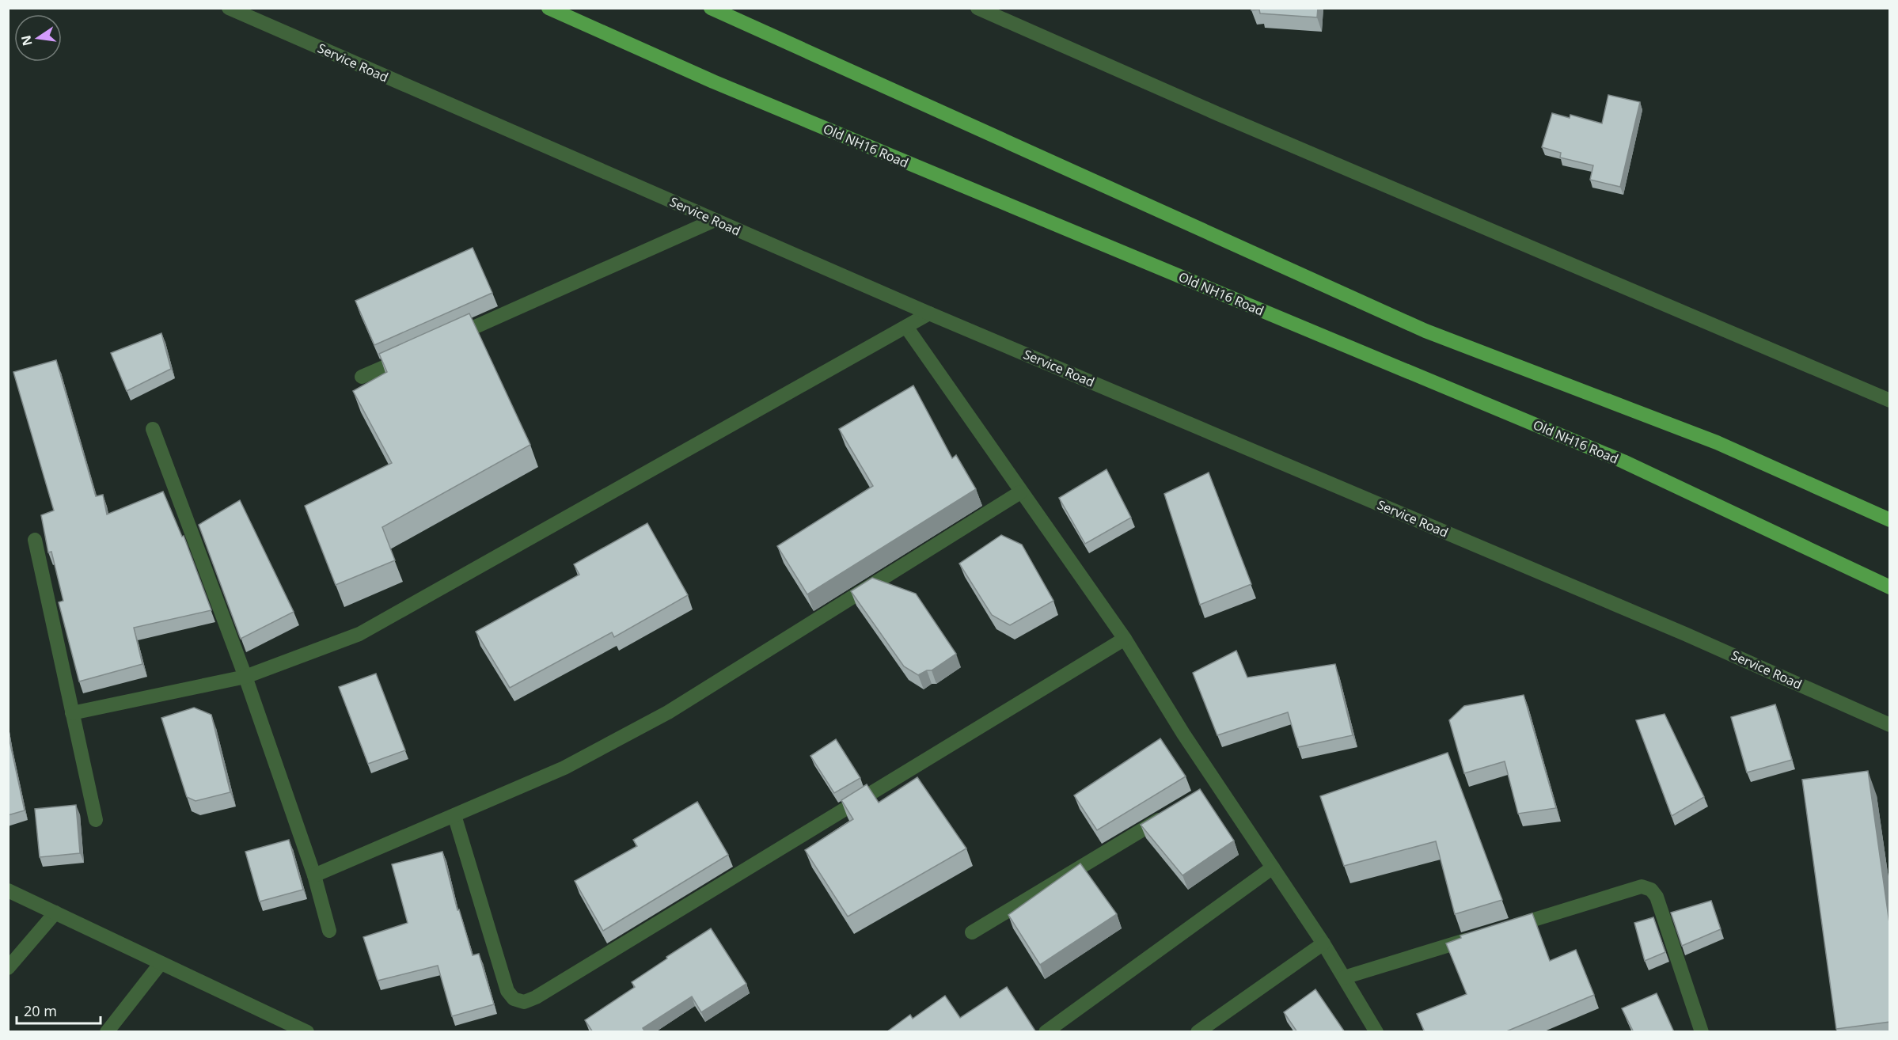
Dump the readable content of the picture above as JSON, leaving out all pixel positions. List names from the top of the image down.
{
  "streets": {
    "main road": ["Old NH16 Road"],
    "street": ["Service Road"]
  },
  "scale_bar": "20 m",
  "north": "left"
}
